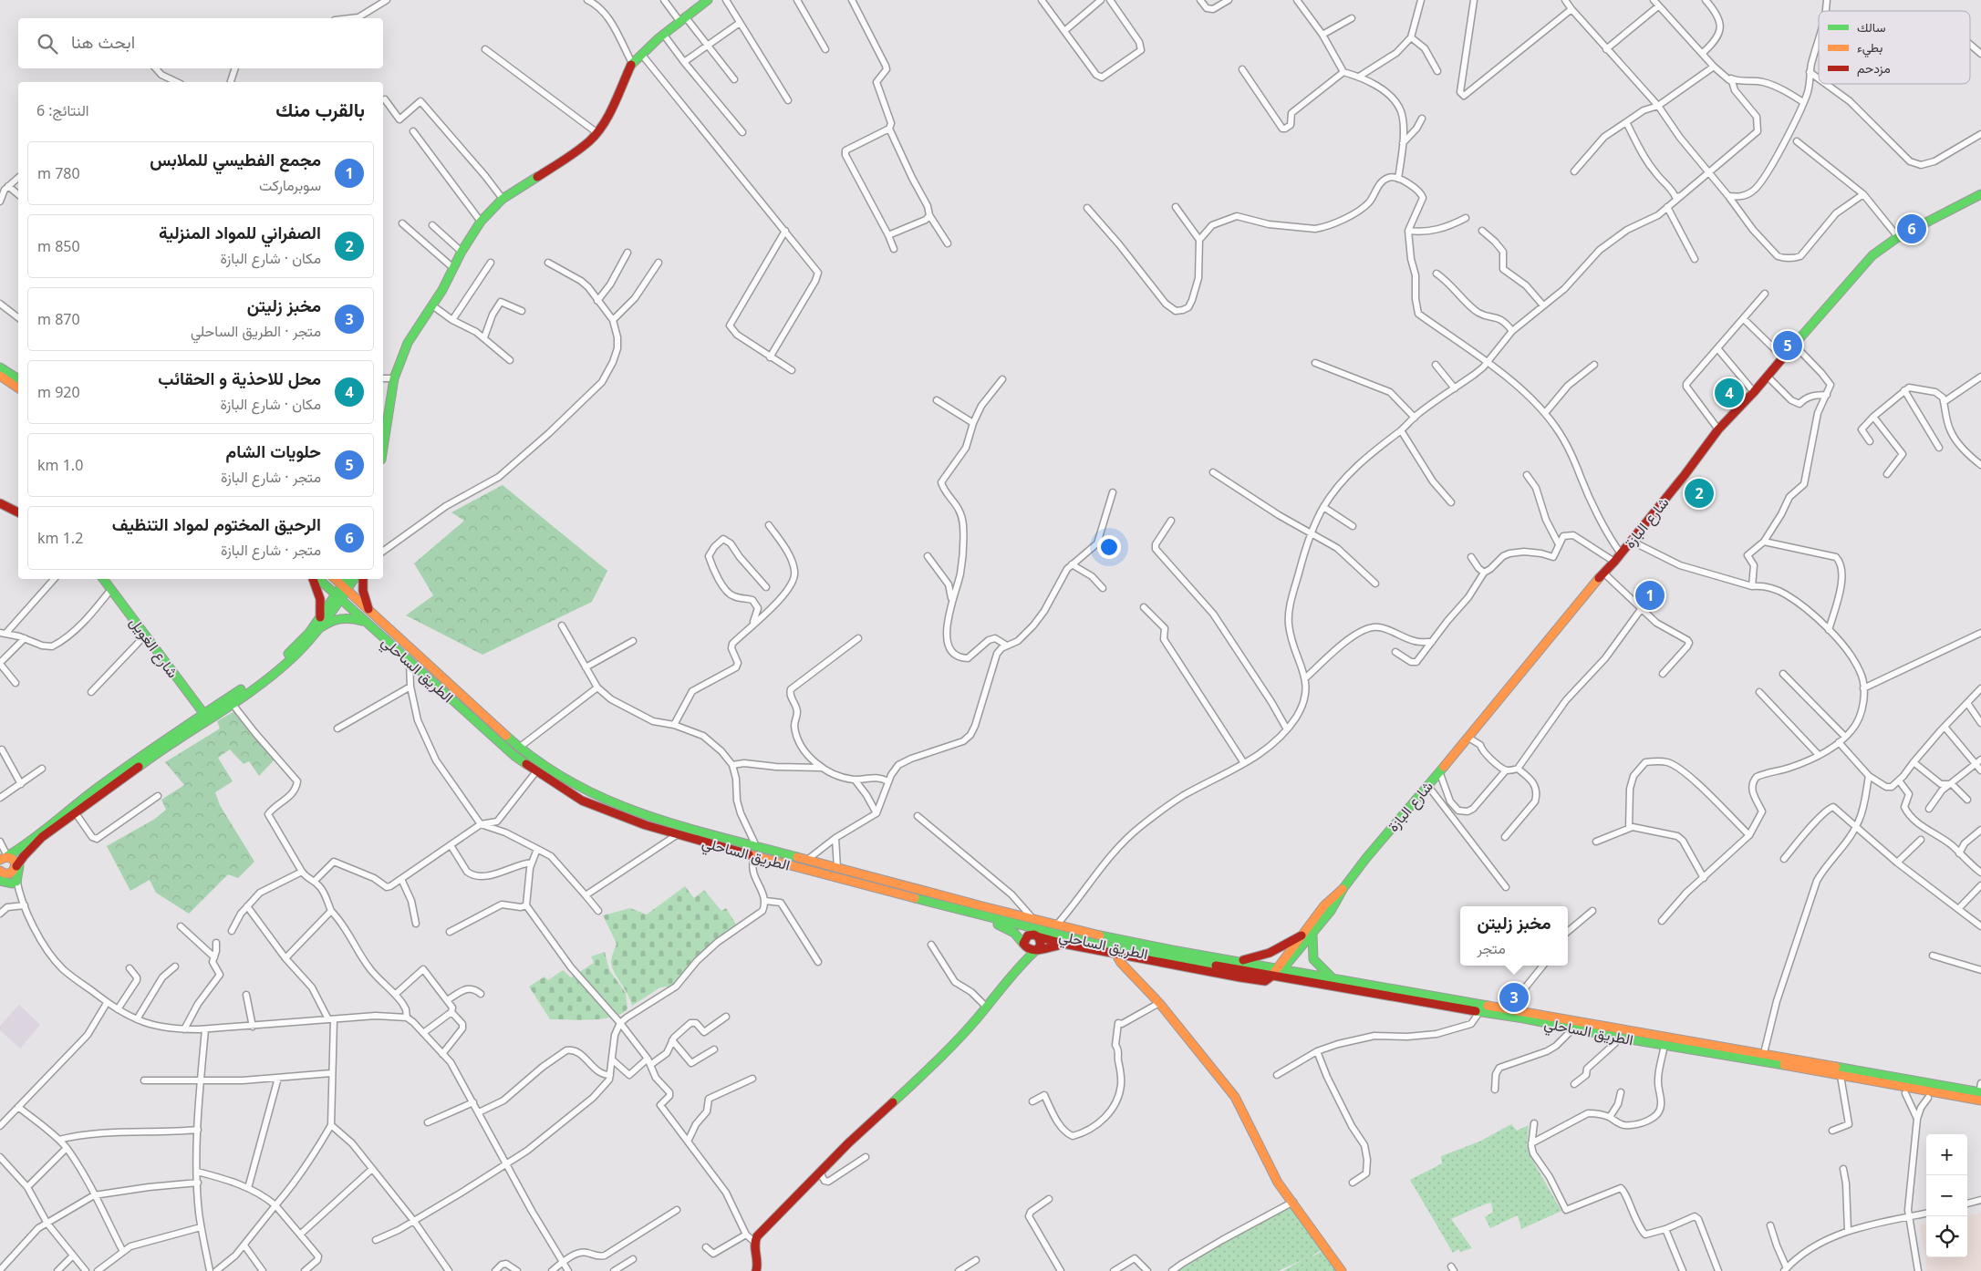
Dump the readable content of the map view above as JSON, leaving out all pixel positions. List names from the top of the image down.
{
  "streets": {
    "main road": ["شارع البازة", "شارع الغويل", "الطريق الساحلي"]
  },
  "crossings": [
    ["شارع البازة", "الطريق الساحلي"]
  ],
  "legend": ["سالك", "بطيء", "مزدحم"],
  "page": {
    "search": "ابحث هنا",
    "heading": ["بالقرب منك", "النتائج: 6"],
    "list": [
      {
        "mark": "1",
        "name": "مجمع الفطيسي للملابس",
        "note": "سوبرماركت",
        "value": "780 m"
      },
      {
        "mark": "2",
        "name": "الصفراني للمواد المنزلية",
        "note": "مكان · شارع البازة",
        "value": "850 m"
      },
      {
        "mark": "3",
        "name": "مخبز زليتن",
        "note": "متجر · الطريق الساحلي",
        "value": "870 m"
      },
      {
        "mark": "4",
        "name": "محل للاحذية و الحقائب",
        "note": "مكان · شارع البازة",
        "value": "920 m"
      },
      {
        "mark": "5",
        "name": "حلويات الشام",
        "note": "متجر · شارع البازة",
        "value": "1.0 km"
      },
      {
        "mark": "6",
        "name": "الرحيق المختوم لمواد التنظيف",
        "note": "متجر · شارع البازة",
        "value": "1.2 km"
      }
    ],
    "pins": [
      "6",
      "5",
      "4",
      "2",
      "1",
      "3"
    ],
    "popup": ["مخبز زليتن", "متجر"],
    "map_buttons": ["+", "−"]
  }
}
